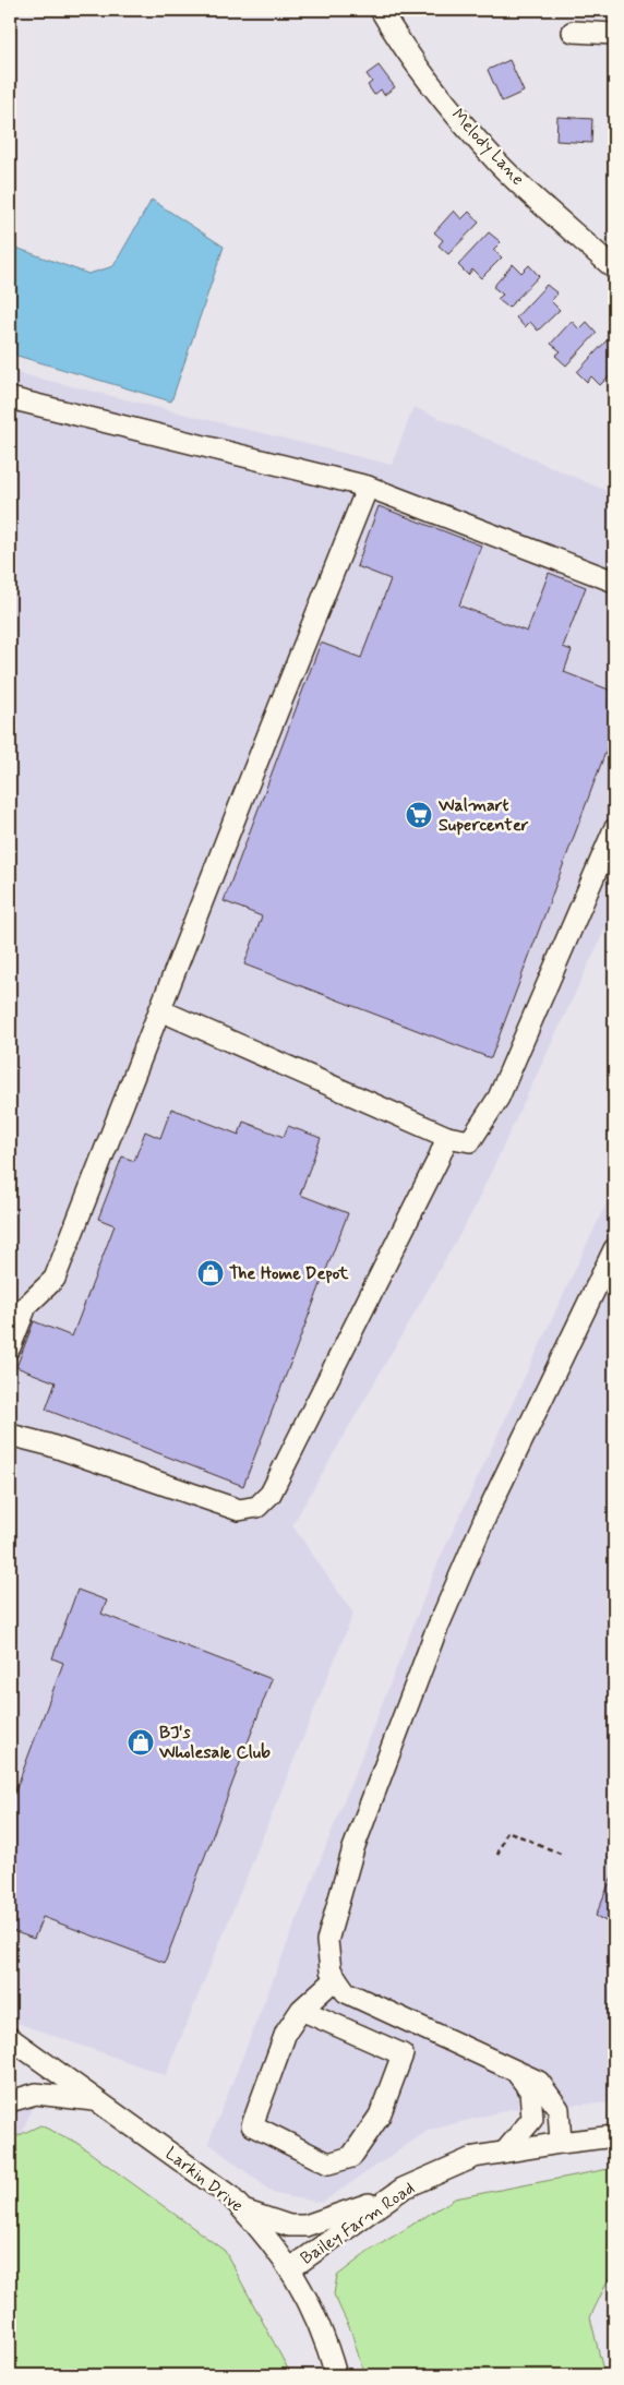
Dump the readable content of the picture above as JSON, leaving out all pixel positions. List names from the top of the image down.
{
  "streets": {
    "street": ["Melody Lane", "Larkin Drive", "Bailey Farm Road"]
  },
  "crossings": [
    ["Larkin Drive", "Bailey Farm Road"]
  ],
  "places": {
    "supermarket": ["Walmart Supercenter"],
    "shop": ["The Home Depot", "BJ's Wholesale Club"]
  }
}
